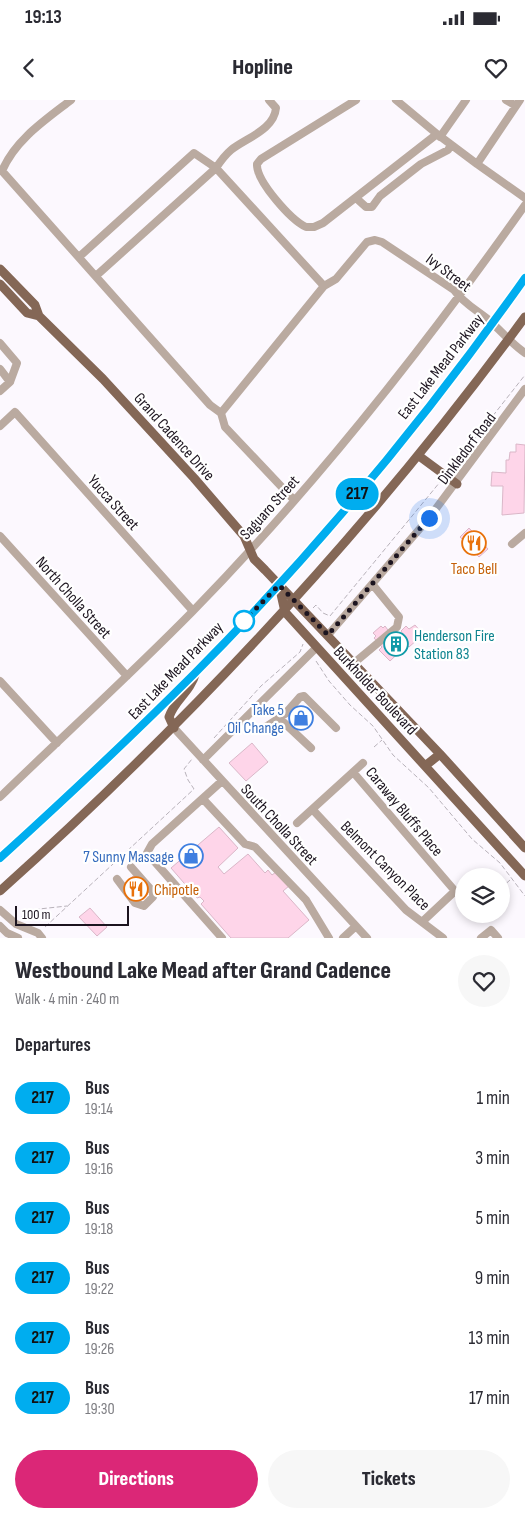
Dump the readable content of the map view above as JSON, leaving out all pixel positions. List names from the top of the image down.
{
  "streets": {
    "main road": ["East Lake Mead Parkway", "Grand Cadence Drive", "Burkholder Boulevard"],
    "street": [
      "Ivy Street",
      "Dinkledorf Road",
      "Yucca Street",
      "Saguaro Street",
      "North Cholla Street",
      "Caraway Bluffs Place",
      "South Cholla Street",
      "Belmont Canyon Place"
    ]
  },
  "crossings": [
    ["Ivy Street", "East Lake Mead Parkway"],
    ["Ivy Street", "Saguaro Street"],
    ["East Lake Mead Parkway", "Grand Cadence Drive"],
    ["East Lake Mead Parkway", "Burkholder Boulevard"],
    ["Grand Cadence Drive", "Saguaro Street"],
    ["Grand Cadence Drive", "Burkholder Boulevard"],
    ["Dinkledorf Road", "Burkholder Boulevard"],
    ["Yucca Street", "Saguaro Street"],
    ["Saguaro Street", "North Cholla Street"],
    ["Caraway Bluffs Place", "Belmont Canyon Place"]
  ],
  "places": {
    "restaurant": ["Taco Bell", "Chipotle"],
    "building": ["Henderson Fire Station 83"],
    "shop": ["Take 5 Oil Change", "7 Sunny Massage"]
  },
  "lines": ["bus line 217"],
  "scale_bar": "100 m",
  "page": {
    "status": "19:13",
    "header": "Hopline",
    "on_map": "217",
    "scale": "100 m",
    "heading": [
      ["Westbound Lake Mead after Grand Cadence", "Walk · 4 min · 240 m"],
      "Departures"
    ],
    "list": [
      {
        "mark": "217",
        "name": "Bus",
        "note": "19:14",
        "value": "1 min"
      },
      {
        "mark": "217",
        "name": "Bus",
        "note": "19:16",
        "value": "3 min"
      },
      {
        "mark": "217",
        "name": "Bus",
        "note": "19:18",
        "value": "5 min"
      },
      {
        "mark": "217",
        "name": "Bus",
        "note": "19:22",
        "value": "9 min"
      },
      {
        "mark": "217",
        "name": "Bus",
        "note": "19:26",
        "value": "13 min"
      },
      {
        "mark": "217",
        "name": "Bus",
        "note": "19:30",
        "value": "17 min"
      }
    ],
    "buttons": ["Directions", "Tickets"]
  }
}
